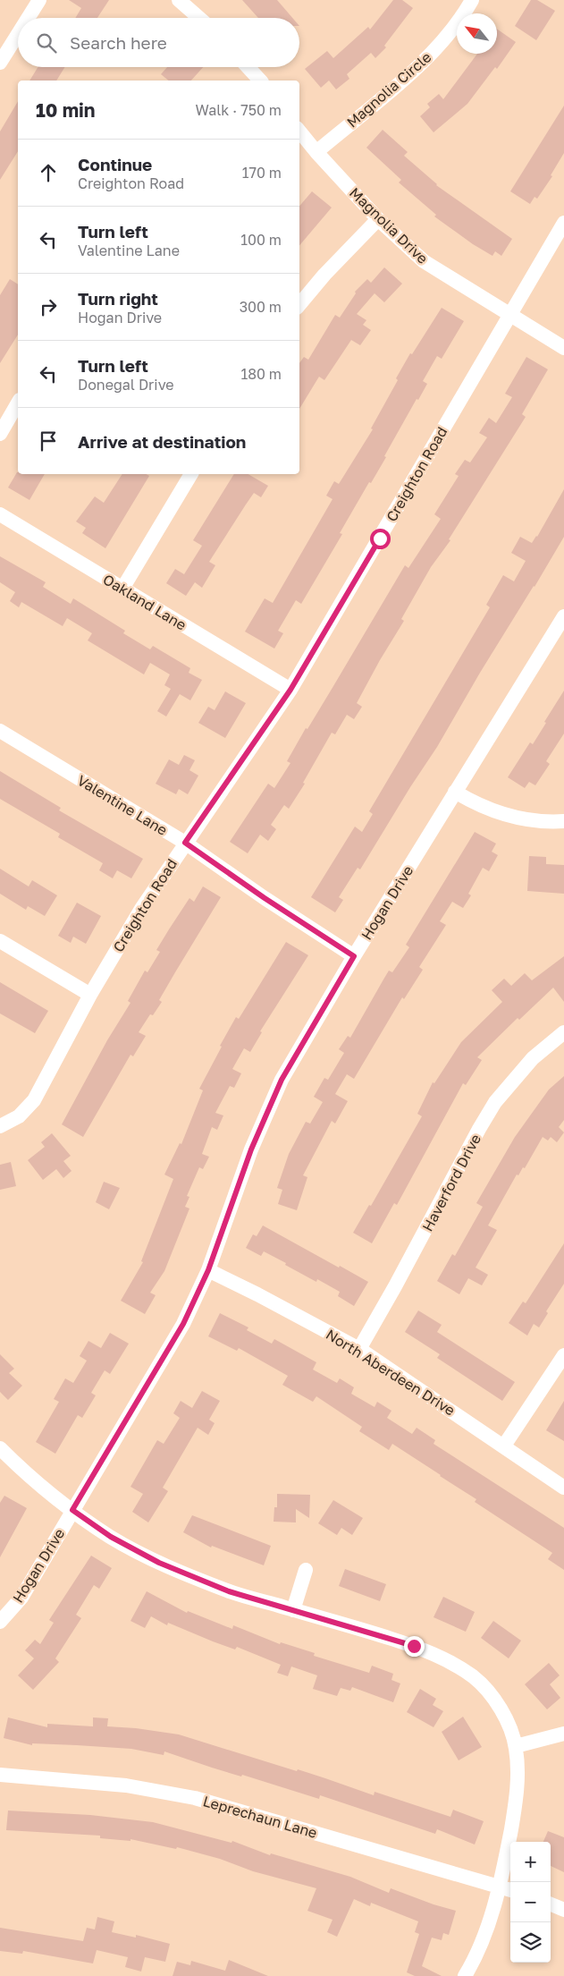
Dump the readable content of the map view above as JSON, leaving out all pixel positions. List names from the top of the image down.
{
  "streets": {
    "street": [
      "Magnolia Circle",
      "Magnolia Drive",
      "Creighton Road",
      "Oakland Lane",
      "Valentine Lane",
      "Hogan Drive",
      "Haverford Drive",
      "North Aberdeen Drive",
      "Leprechaun Lane"
    ]
  },
  "crossings": [
    ["Magnolia Circle", "Magnolia Drive"],
    ["Magnolia Drive", "Creighton Road"],
    ["Creighton Road", "Oakland Lane"],
    ["Creighton Road", "Valentine Lane"],
    ["Valentine Lane", "Hogan Drive"],
    ["Hogan Drive", "North Aberdeen Drive"],
    ["Haverford Drive", "North Aberdeen Drive"]
  ],
  "north": "top left",
  "page": {
    "search": "Search here",
    "heading": ["10 min", "Walk · 750 m"],
    "list": [
      ["Continue", "Creighton Road", "170 m"],
      ["Turn left", "Valentine Lane", "100 m"],
      ["Turn right", "Hogan Drive", "300 m"],
      ["Turn left", "Donegal Drive", "180 m"],
      "Arrive at destination"
    ],
    "map_buttons": ["+", "−"]
  }
}
